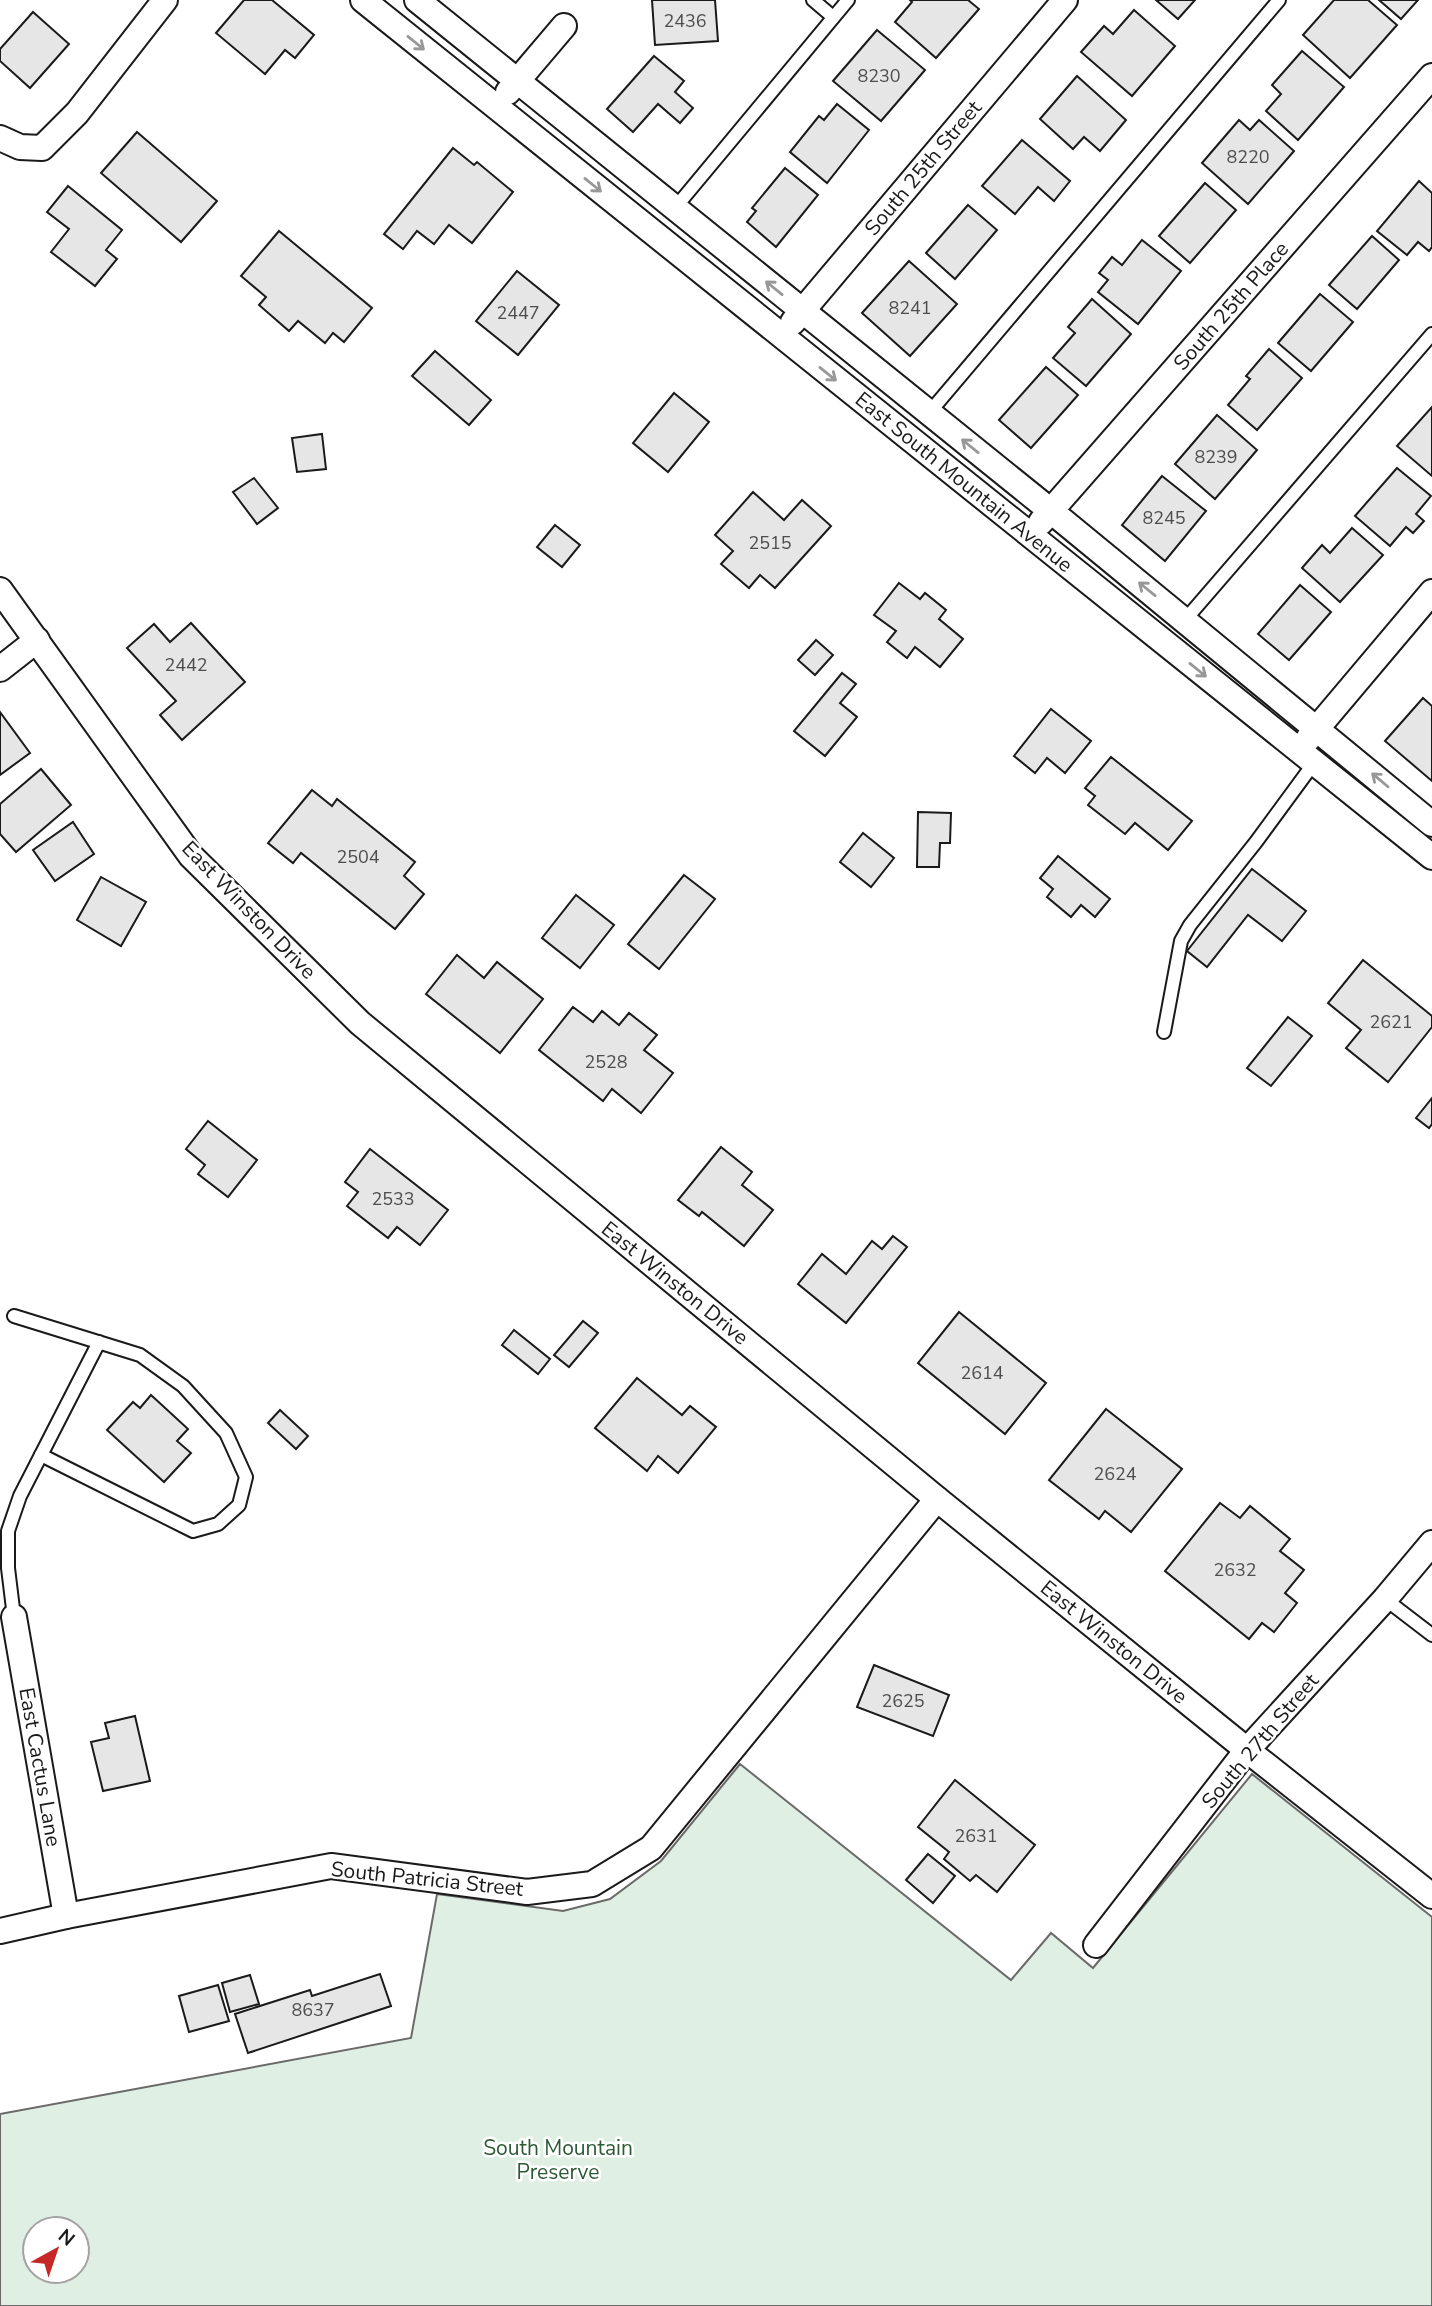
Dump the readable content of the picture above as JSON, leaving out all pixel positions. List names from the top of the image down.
{
  "streets": {
    "street": [
      "South 25th Street",
      "South 25th Place",
      "East South Mountain Avenue",
      "East Winston Drive",
      "South 27th Street",
      "East Cactus Lane",
      "South Patricia Street"
    ]
  },
  "crossings": [
    ["South 25th Street", "East South Mountain Avenue"],
    ["South 25th Place", "East South Mountain Avenue"],
    ["East Winston Drive", "South 27th Street"],
    ["East Winston Drive", "South Patricia Street"],
    ["East Cactus Lane", "South Patricia Street"]
  ],
  "parks": ["South Mountain Preserve"],
  "house_numbers": [
    "2436",
    "8230",
    "8220",
    "8241",
    "2447",
    "8239",
    "8245",
    "2515",
    "2442",
    "2504",
    "2621",
    "2528",
    "2533",
    "2614",
    "2624",
    "2632",
    "2625",
    "2631",
    "8637"
  ],
  "north": "top right"
}
